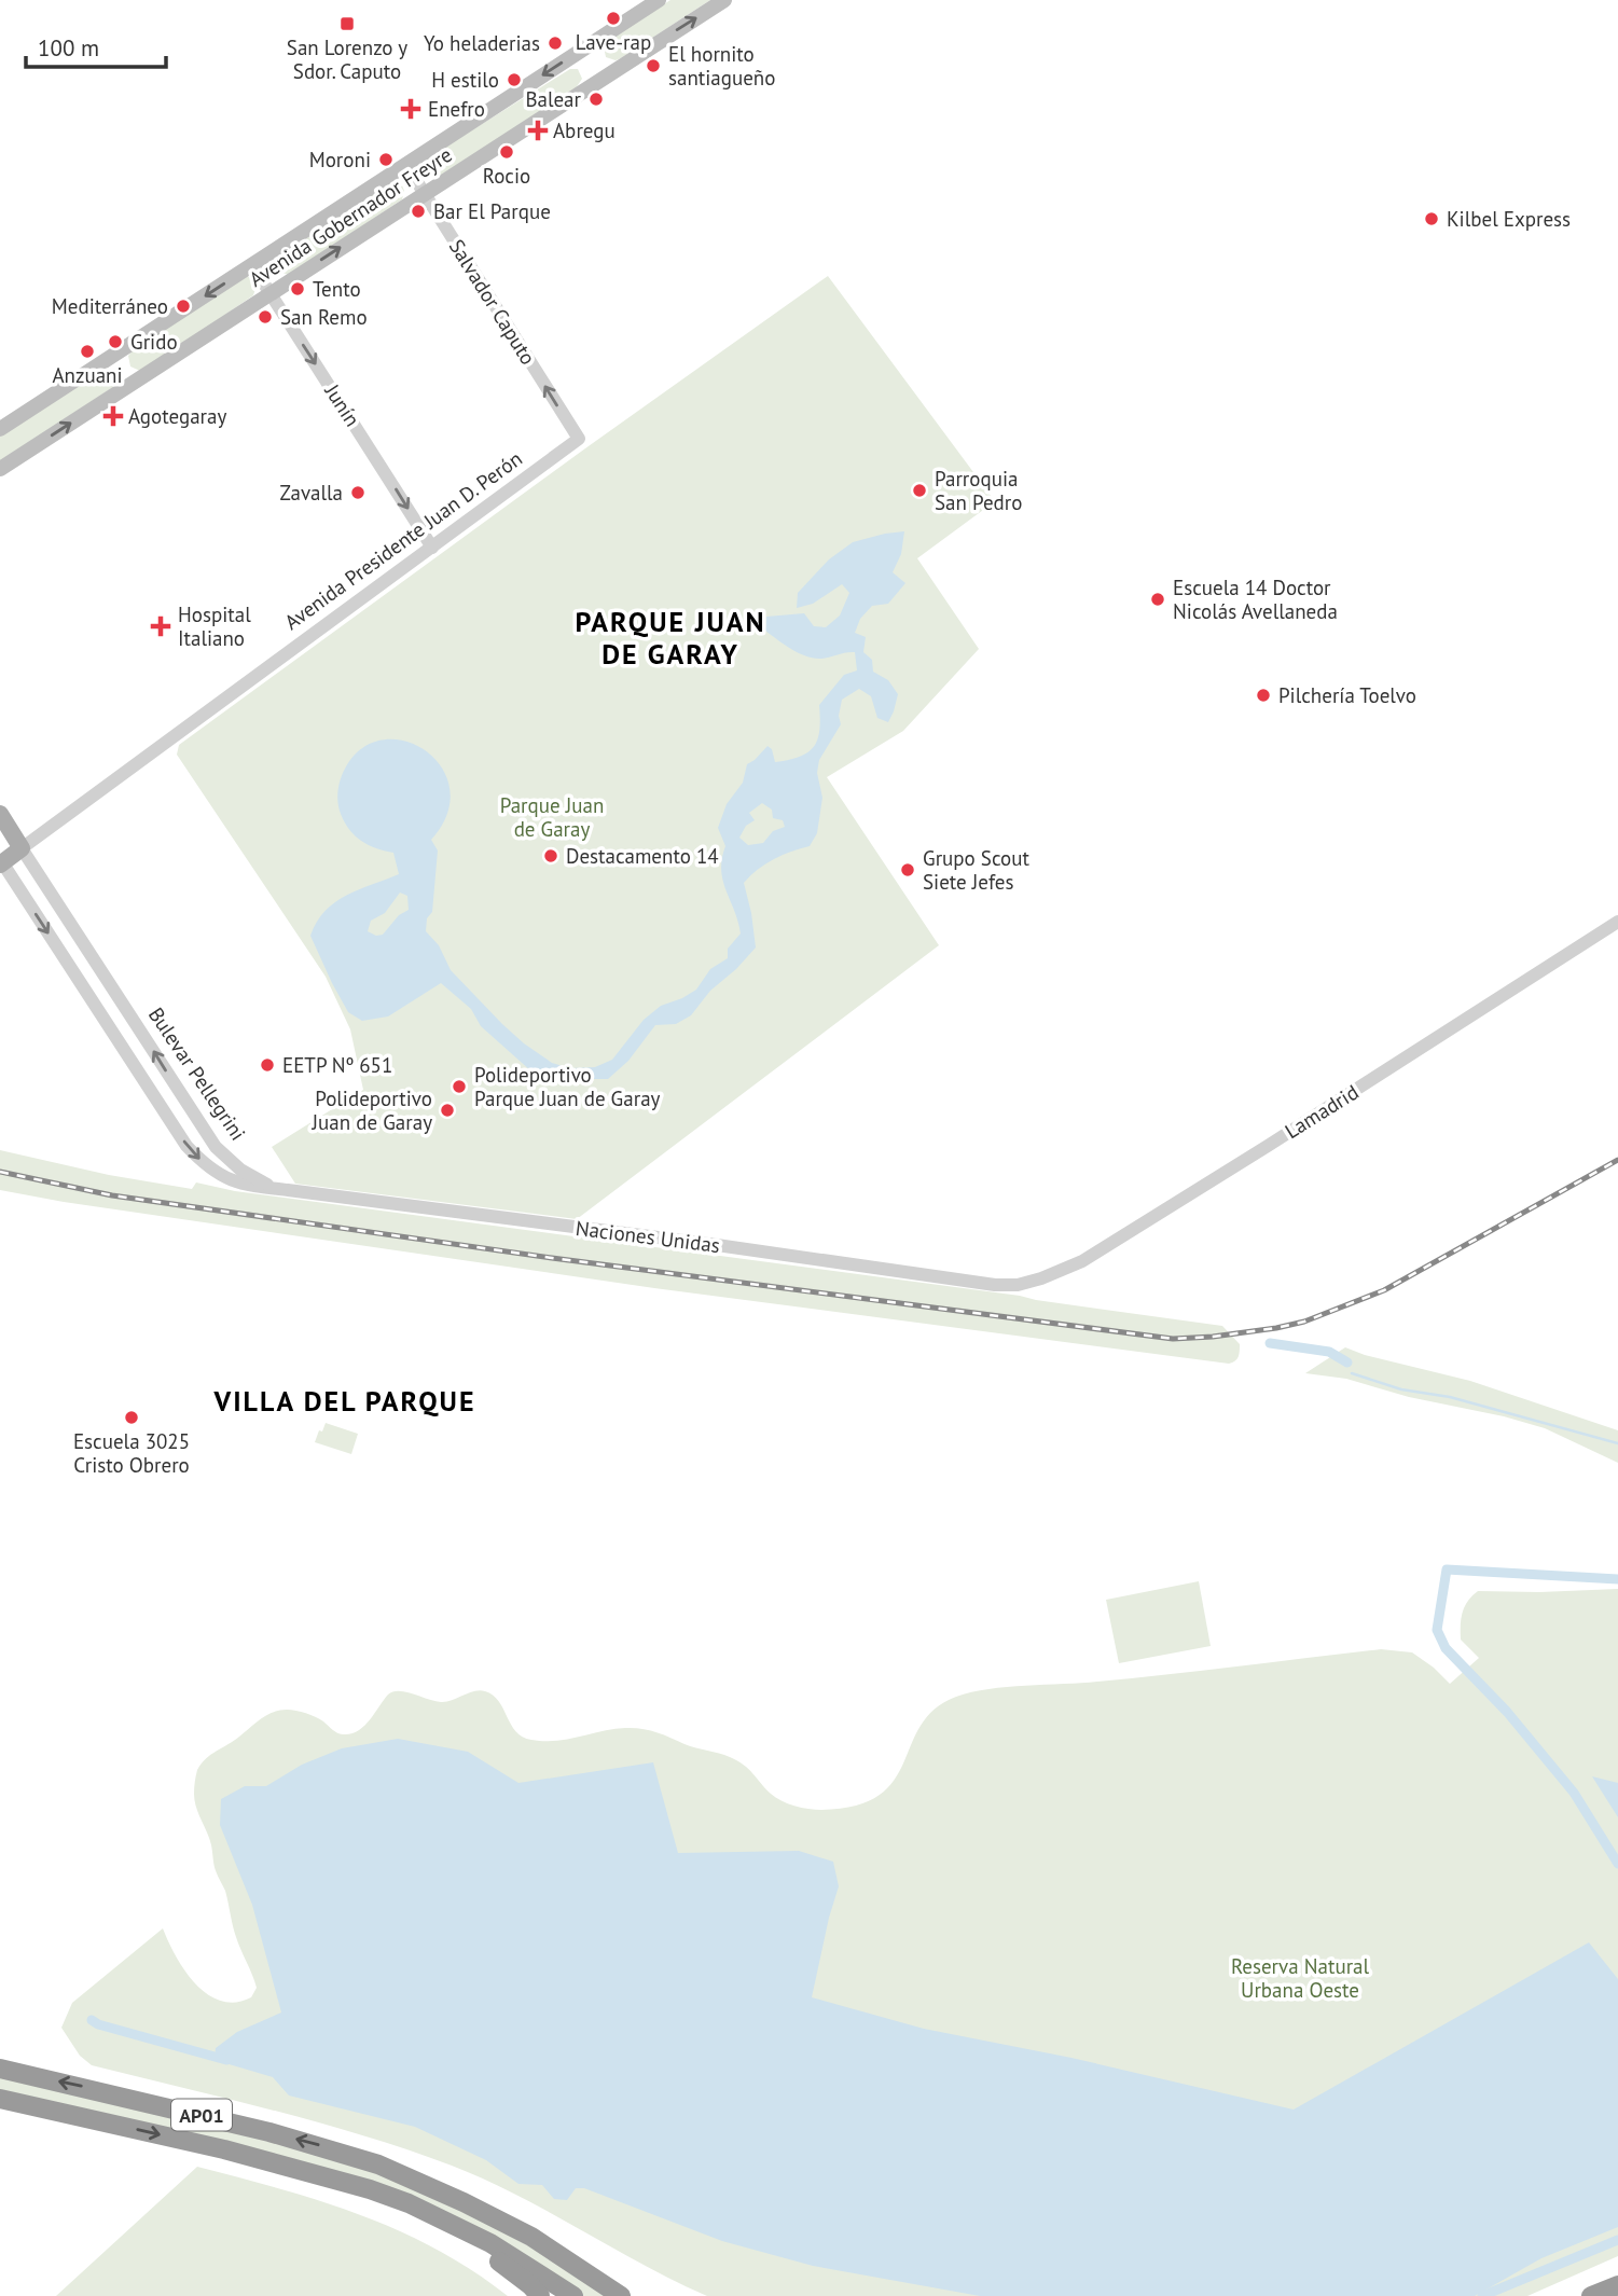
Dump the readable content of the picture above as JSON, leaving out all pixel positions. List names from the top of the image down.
{
  "streets": {
    "highway": ["AP01"],
    "main road": ["Avenida Gobernador Freyre", "Avenida Presidente Juan D. Perón", "Bulevar Pellegrini"],
    "street": [
      "Salvador Caputo",
      "Junín",
      "Lamadrid",
      "Naciones Unidas"
    ]
  },
  "crossings": [
    ["Avenida Gobernador Freyre", "Salvador Caputo"],
    ["Avenida Gobernador Freyre", "Junín"],
    ["Salvador Caputo", "Avenida Presidente Juan D. Perón"],
    ["Junín", "Avenida Presidente Juan D. Perón"],
    ["Avenida Presidente Juan D. Perón", "Bulevar Pellegrini"],
    ["Bulevar Pellegrini", "Naciones Unidas"],
    ["Lamadrid", "Naciones Unidas"]
  ],
  "one_way": ["Salvador Caputo", "Junín", "Bulevar Pellegrini"],
  "districts": ["PARQUE JUAN DE GARAY", "VILLA DEL PARQUE"],
  "parks": ["Parque Juan de Garay", "Reserva Natural Urbana Oeste"],
  "places": {
    "other": [
      "Lave-rap",
      "Yo heladerias",
      "El hornito santiagueño",
      "H estilo",
      "Balear",
      "Rocio",
      "Moroni",
      "Bar El Parque",
      "Kilbel Express",
      "Tento",
      "Mediterráneo",
      "San Remo",
      "Grido",
      "Anzuani",
      "Parroquia San Pedro",
      "Zavalla",
      "Escuela 14 Doctor Nicolás Avellaneda",
      "Pilchería Toelvo",
      "Destacamento 14",
      "Grupo Scout Siete Jefes",
      "EETP Nº 651",
      "Polideportivo Parque Juan de Garay",
      "Polideportivo Juan de Garay",
      "Escuela 3025 Cristo Obrero"
    ],
    "transit": ["San Lorenzo y Sdor. Caputo"],
    "health": [
      "Enefro",
      "Abregu",
      "Agotegaray",
      "Hospital Italiano"
    ]
  },
  "scale_bar": "100 m"
}
